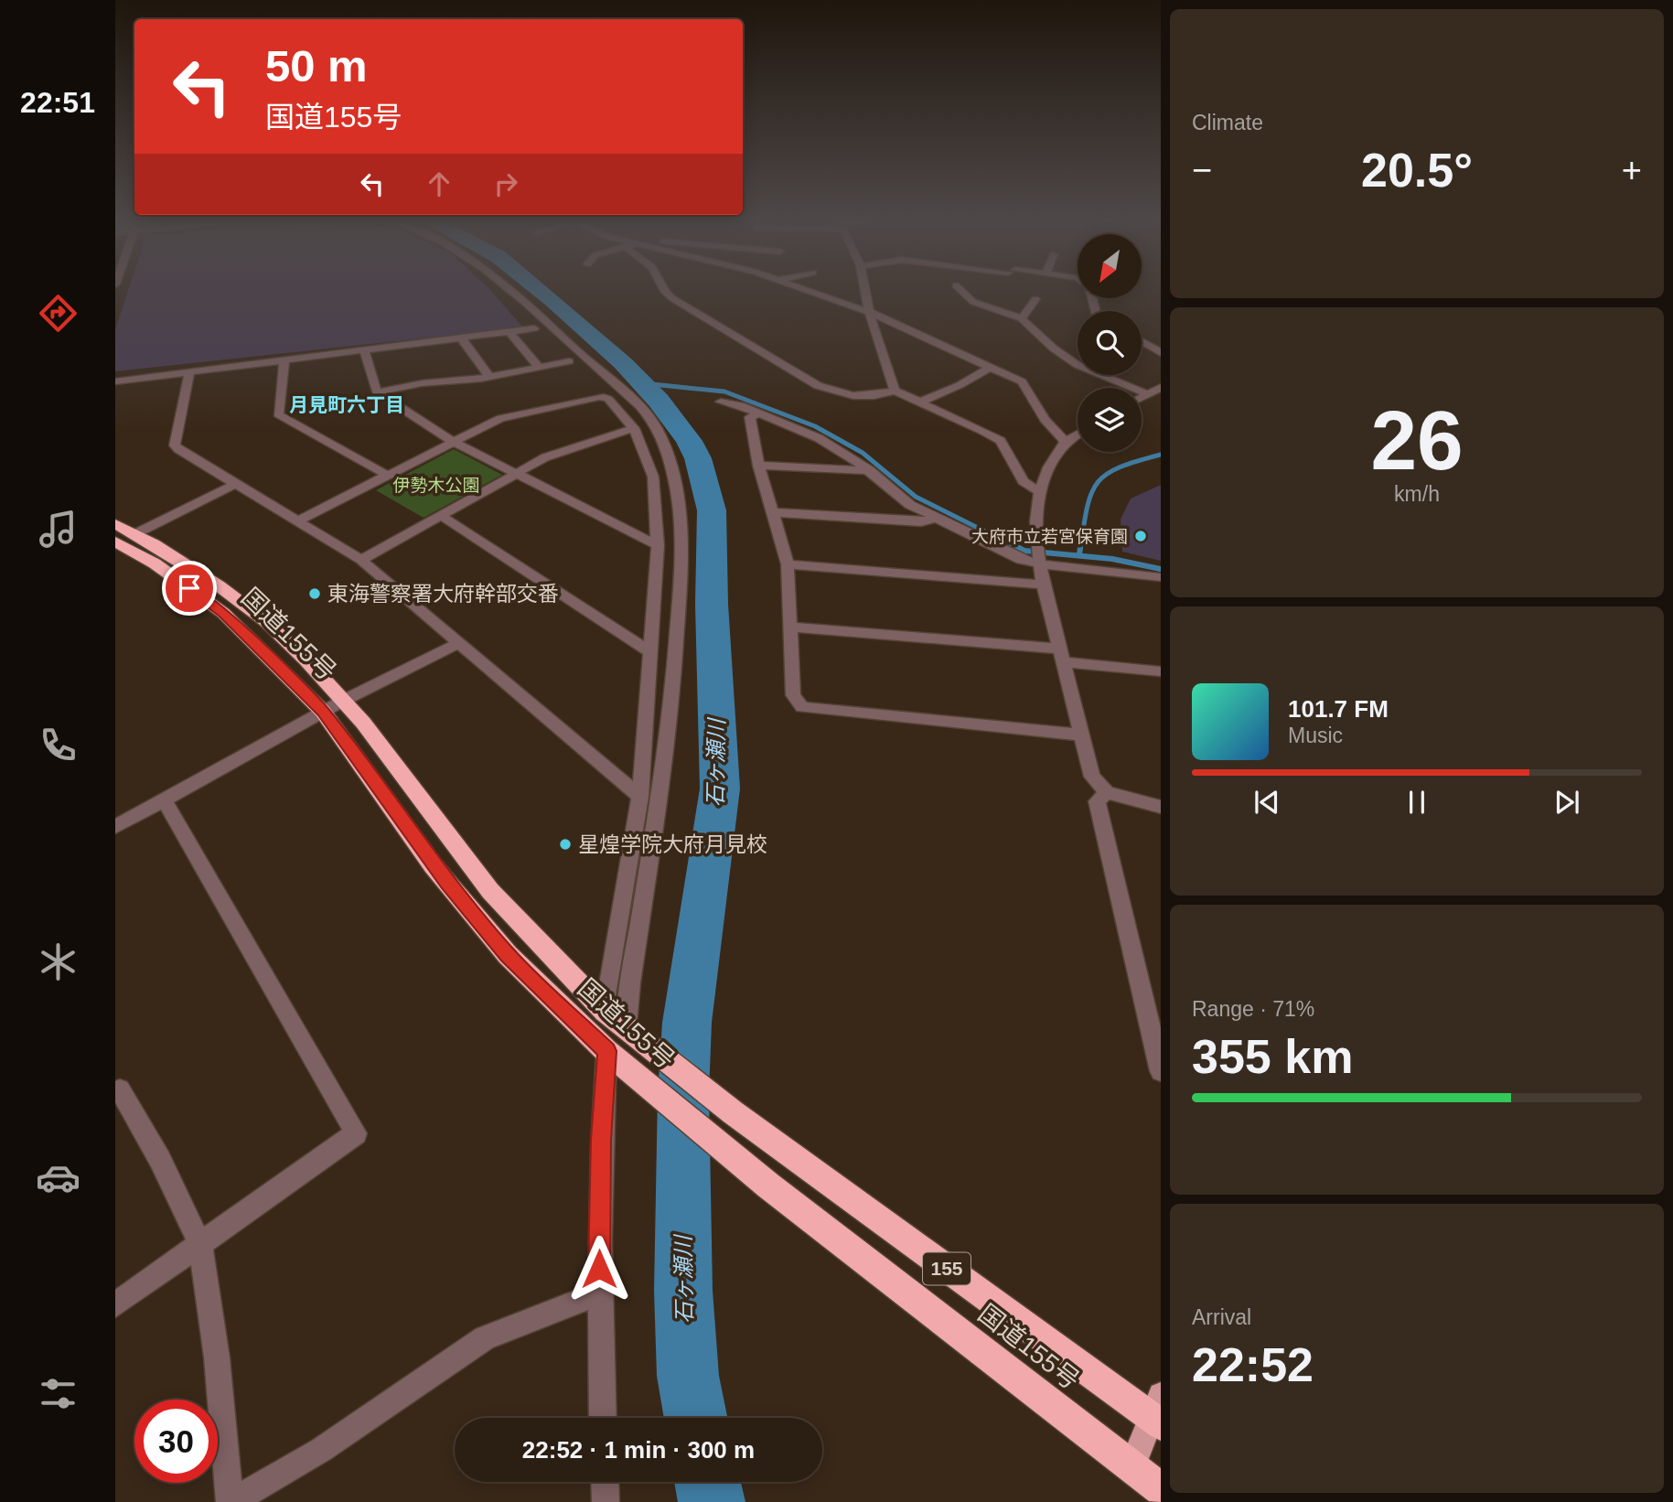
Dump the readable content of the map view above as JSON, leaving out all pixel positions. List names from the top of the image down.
{
  "streets": {
    "highway": ["国道155号", "155"]
  },
  "districts": ["月見町六丁目"],
  "water": ["石ヶ瀬川"],
  "parks": ["伊勢木公園"],
  "places": ["大府市立若宮保育園", "東海警察署大府幹部交番", "星煌学院大府月見校"],
  "north": "bottom left",
  "page": {
    "tabs": "22:51",
    "tile": [
      "Climate",
      ["26", "km/h"],
      ["Range · 71%", "355 km"],
      ["Arrival", "22:52"]
    ],
    "turn": ["50 m", "国道155号"],
    "heat": ["−", "20.5°", "+"],
    "song": ["101.7 FM", "Music"],
    "limit": "30",
    "trip": "22:52 · 1 min · 300 m"
  }
}
